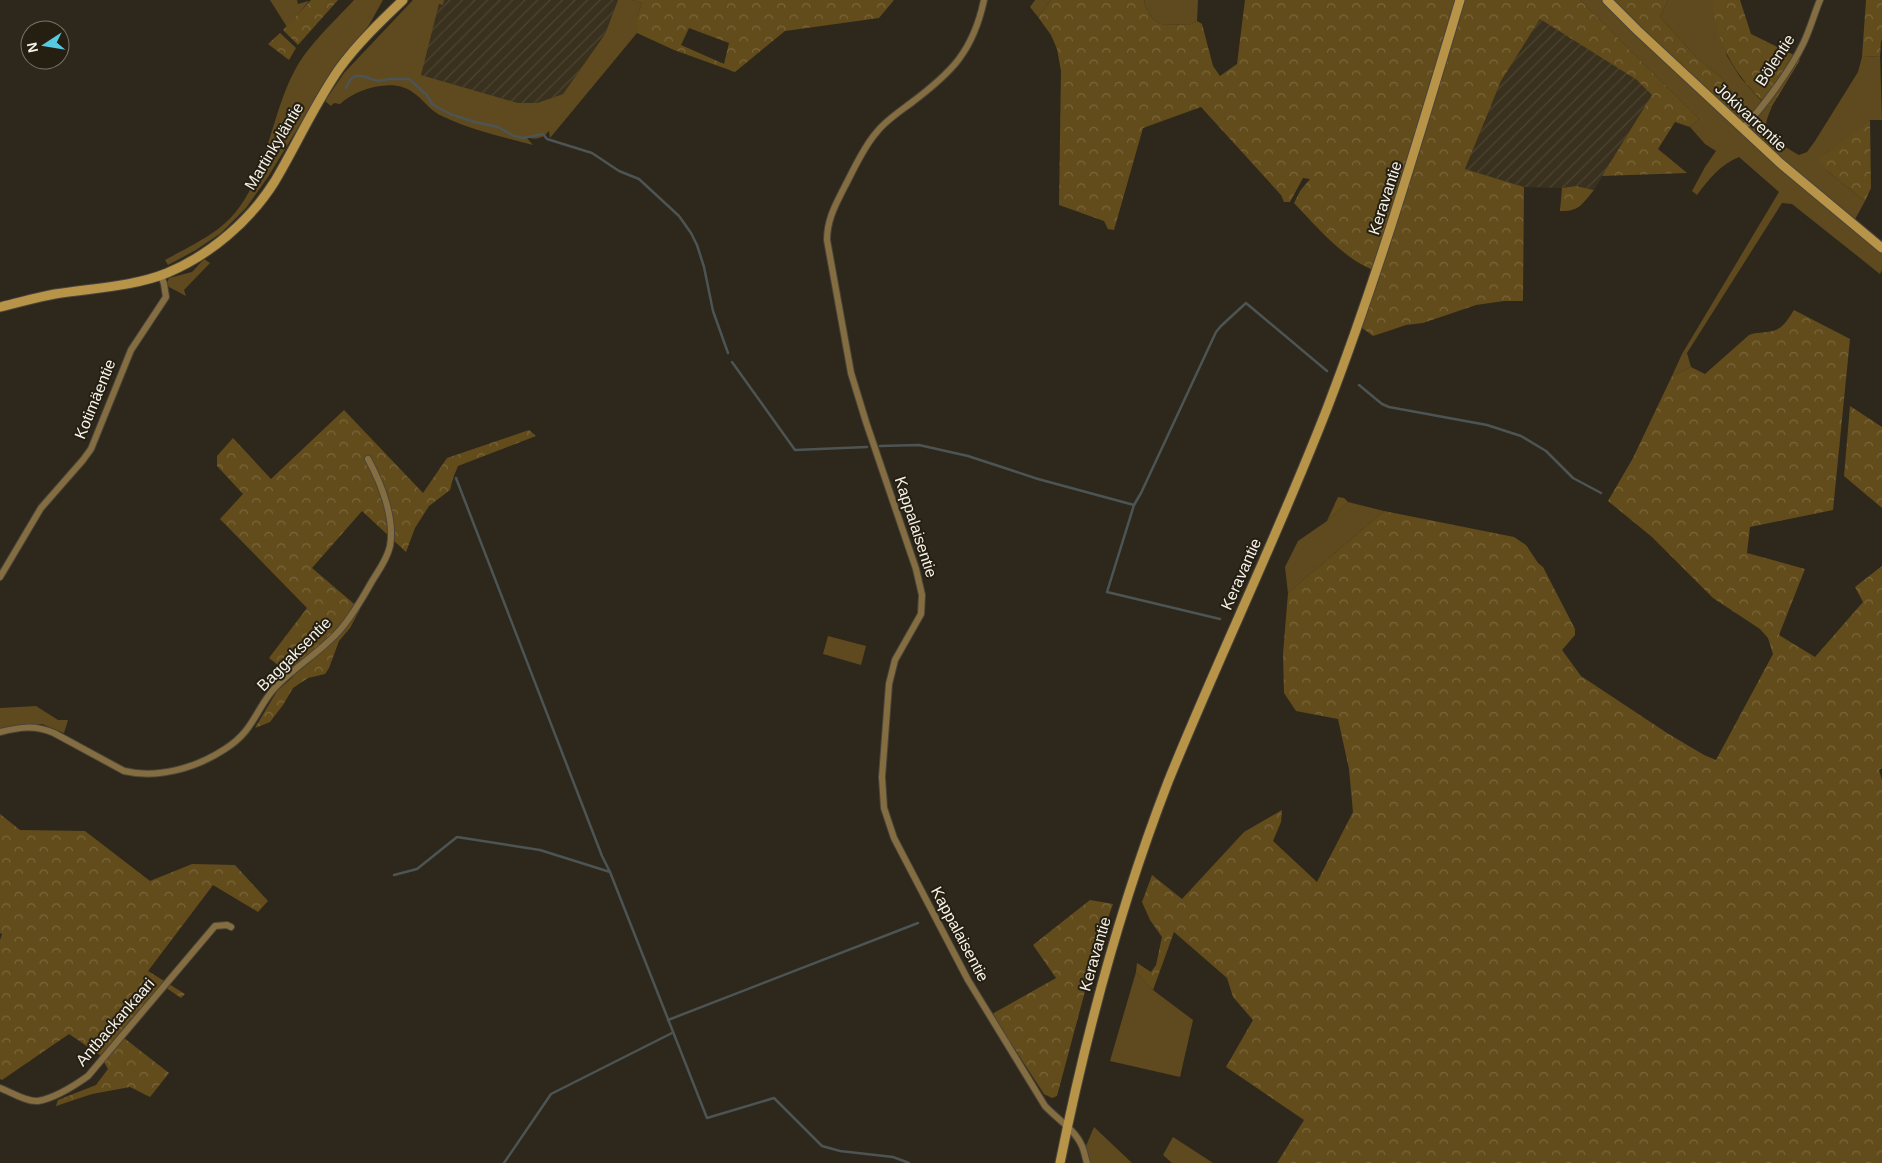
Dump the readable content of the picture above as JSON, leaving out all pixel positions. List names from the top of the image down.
{
  "streets": {
    "main road": ["Jokivarrentie", "Martinkyläntie", "Keravantie"],
    "street": [
      "Bölentie",
      "Kotimäentie",
      "Kappalaisentie",
      "Baggaksentie",
      "Antbackankaari"
    ]
  },
  "crossings": [
    ["Bölentie", "Jokivarrentie"],
    ["Martinkyläntie", "Kotimäentie"],
    ["Keravantie", "Kappalaisentie"]
  ],
  "north": "left"
}
